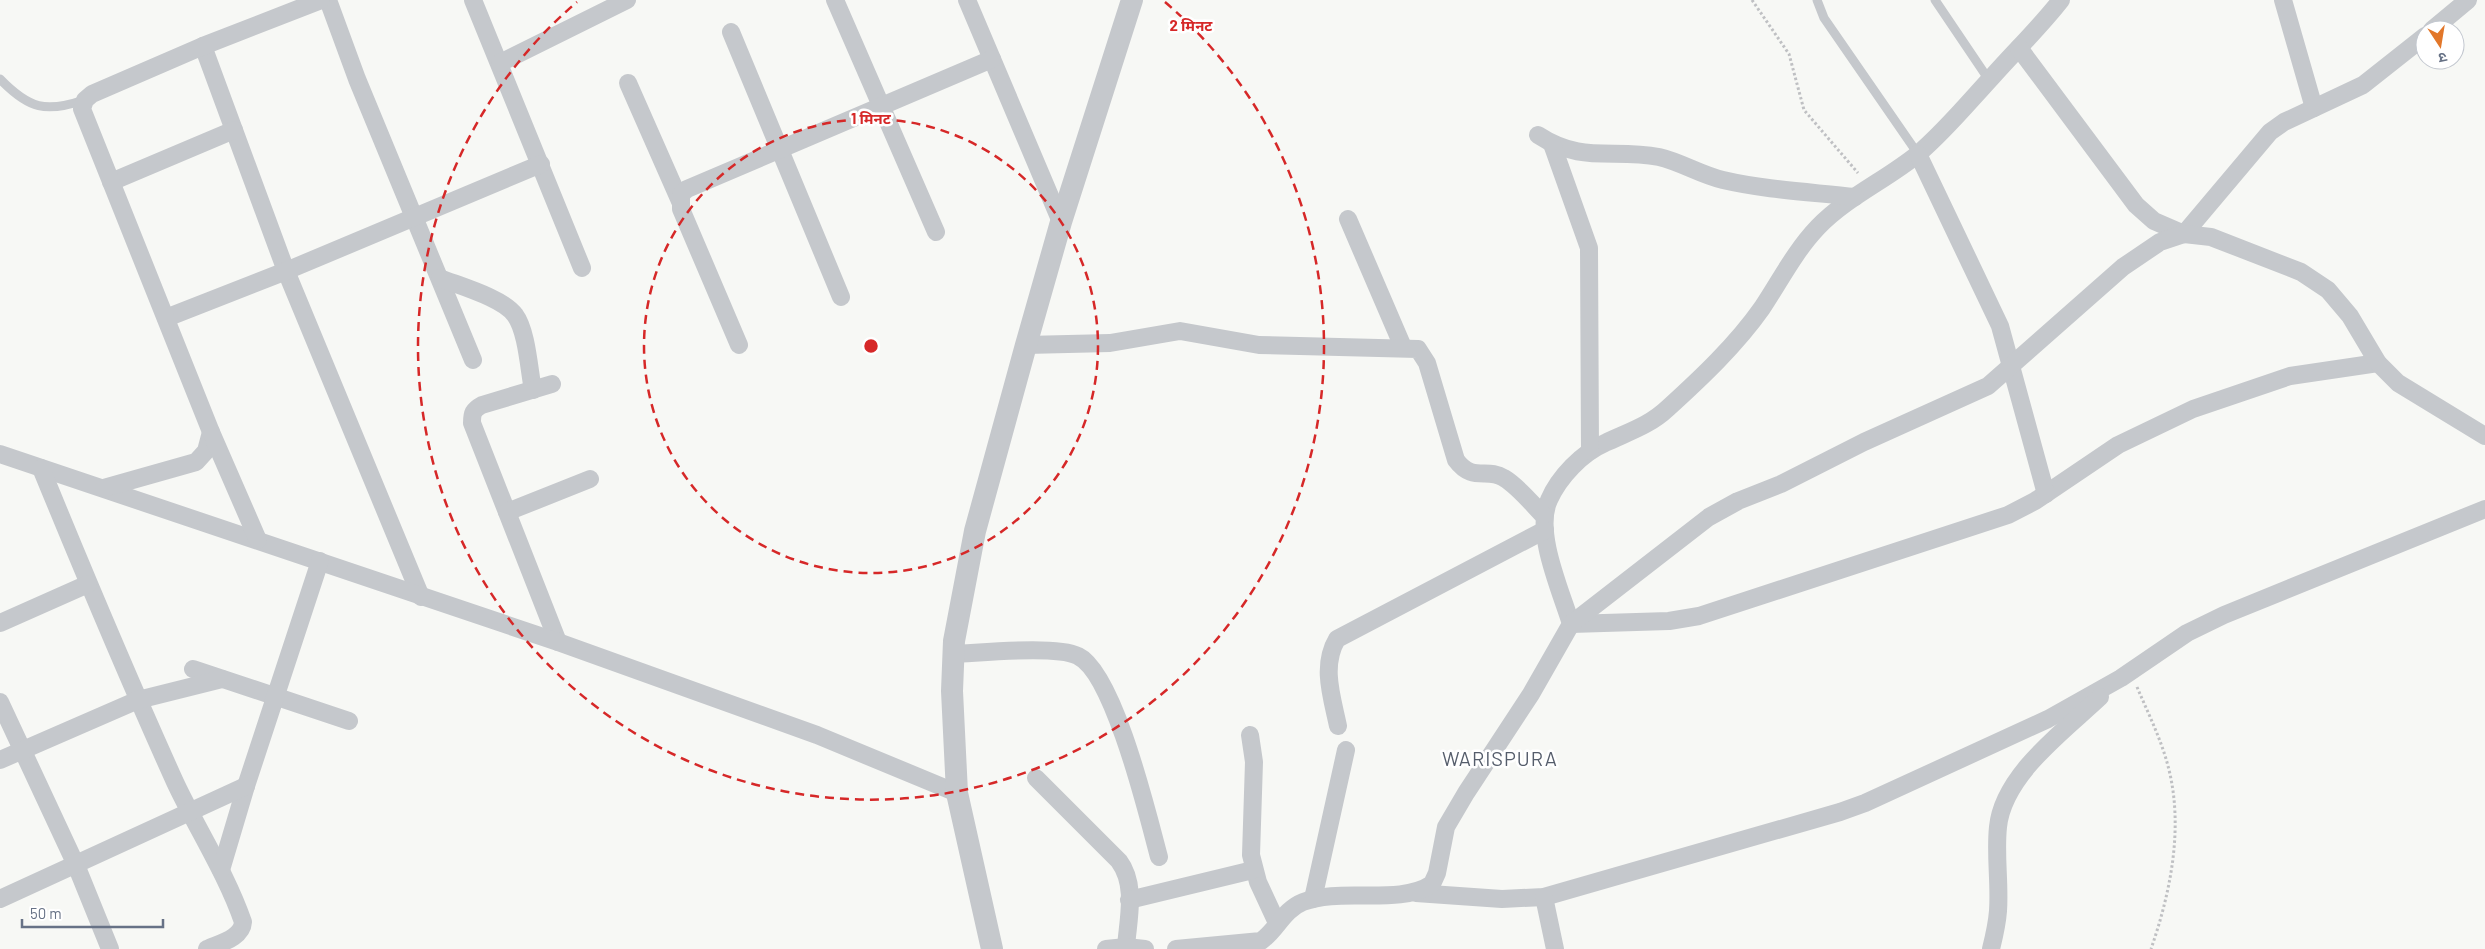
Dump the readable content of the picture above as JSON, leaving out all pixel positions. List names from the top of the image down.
{
  "districts": ["WARISPURA"],
  "scale_bar": "50 m",
  "north": "bottom",
  "rings": ["2 मिनट", "1 मिनट"]
}
